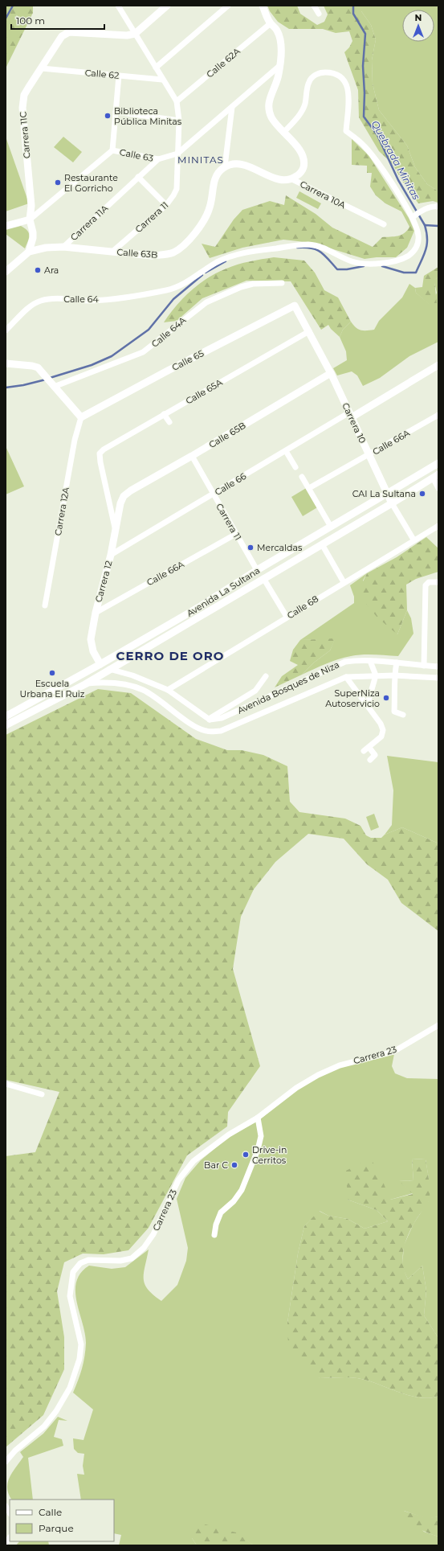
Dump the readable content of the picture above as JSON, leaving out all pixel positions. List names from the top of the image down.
{
  "streets": {
    "street": [
      "Calle 62A",
      "Calle 62",
      "Carrera 11C",
      "Calle 63",
      "Carrera 10A",
      "Carrera 11",
      "Carrera 11A",
      "Calle 63B",
      "Calle 64",
      "Calle 64A",
      "Calle 65",
      "Calle 65A",
      "Carrera 10",
      "Calle 65B",
      "Calle 66A",
      "Calle 66",
      "Carrera 12A",
      "Carrera 12",
      "Avenida La Sultana",
      "Calle 68",
      "Avenida Bosques de Niza",
      "Carrera 23"
    ]
  },
  "crossings": [
    ["Calle 62A", "Carrera 11"],
    ["Calle 62", "Carrera 11C"],
    ["Calle 62", "Carrera 11"],
    ["Carrera 11C", "Calle 63"],
    ["Carrera 11C", "Carrera 11"],
    ["Carrera 11C", "Calle 63B"],
    ["Calle 63", "Carrera 11"],
    ["Calle 63", "Carrera 11A"],
    ["Carrera 10A", "Calle 63B"],
    ["Carrera 11", "Calle 63B"],
    ["Carrera 11", "Calle 65B"],
    ["Carrera 11", "Calle 66A"],
    ["Carrera 11", "Calle 66"],
    ["Carrera 11", "Avenida La Sultana"],
    ["Carrera 11A", "Calle 63B"],
    ["Calle 65", "Carrera 10"],
    ["Calle 65", "Carrera 12A"],
    ["Calle 65A", "Carrera 10"],
    ["Calle 65A", "Carrera 12"],
    ["Carrera 10", "Calle 65B"],
    ["Carrera 10", "Calle 66A"],
    ["Carrera 10", "Calle 66"],
    ["Carrera 10", "Avenida La Sultana"],
    ["Carrera 10", "Calle 68"],
    ["Calle 65B", "Carrera 12"],
    ["Calle 66A", "Carrera 12"],
    ["Calle 66", "Carrera 12"],
    ["Carrera 12", "Avenida La Sultana"],
    ["Avenida La Sultana", "Avenida Bosques de Niza"]
  ],
  "districts": ["MINITAS", "CERRO DE ORO"],
  "water": ["Quebrada Minitas"],
  "places": [
    "Biblioteca Pública Minitas",
    "Restaurante El Gorricho",
    "Ara",
    "CAI La Sultana",
    "Mercaldas",
    "Escuela Urbana El Ruiz",
    "SuperNiza Autoservicio",
    "Drive-in Cerritos",
    "Bar C"
  ],
  "legend": ["Calle", "Parque"],
  "scale_bar": "100 m",
  "north": "top"
}
